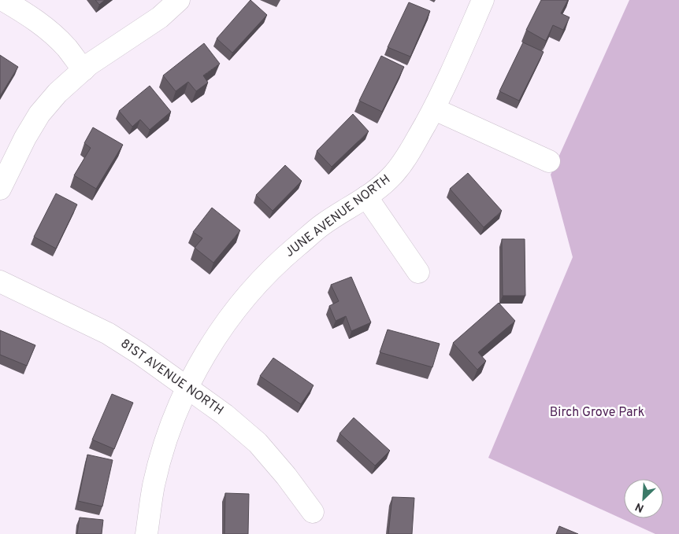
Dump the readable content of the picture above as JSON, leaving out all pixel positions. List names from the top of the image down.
{
  "streets": {
    "street": ["JUNE AVENUE NORTH", "81ST AVENUE NORTH"]
  },
  "crossings": [
    ["JUNE AVENUE NORTH", "81ST AVENUE NORTH"]
  ],
  "parks": ["Birch Grove Park"],
  "north": "bottom left"
}
